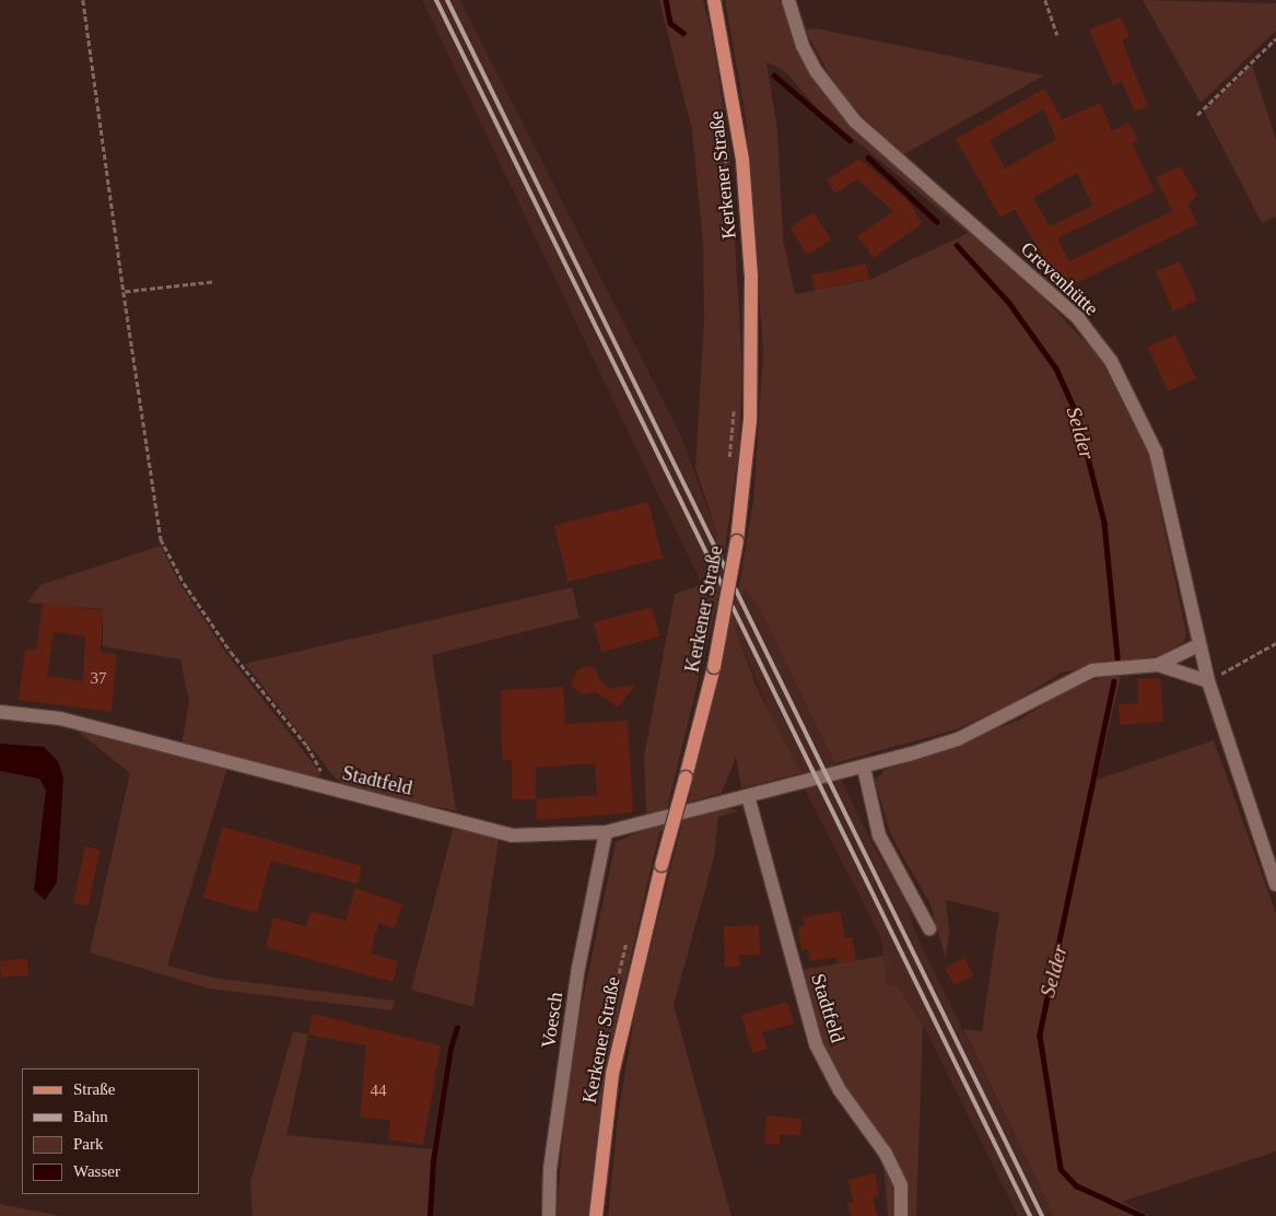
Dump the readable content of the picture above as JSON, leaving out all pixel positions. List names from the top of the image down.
{
  "streets": {
    "main road": ["Kerkener Straße"],
    "street": ["Grevenhütte", "Stadtfeld", "Voesch"]
  },
  "crossings": [
    ["Grevenhütte", "Stadtfeld"],
    ["Stadtfeld", "Voesch"]
  ],
  "water": ["Selder"],
  "house_numbers": ["37", "44"],
  "legend": [
    "Straße",
    "Bahn",
    "Park",
    "Wasser"
  ]
}
